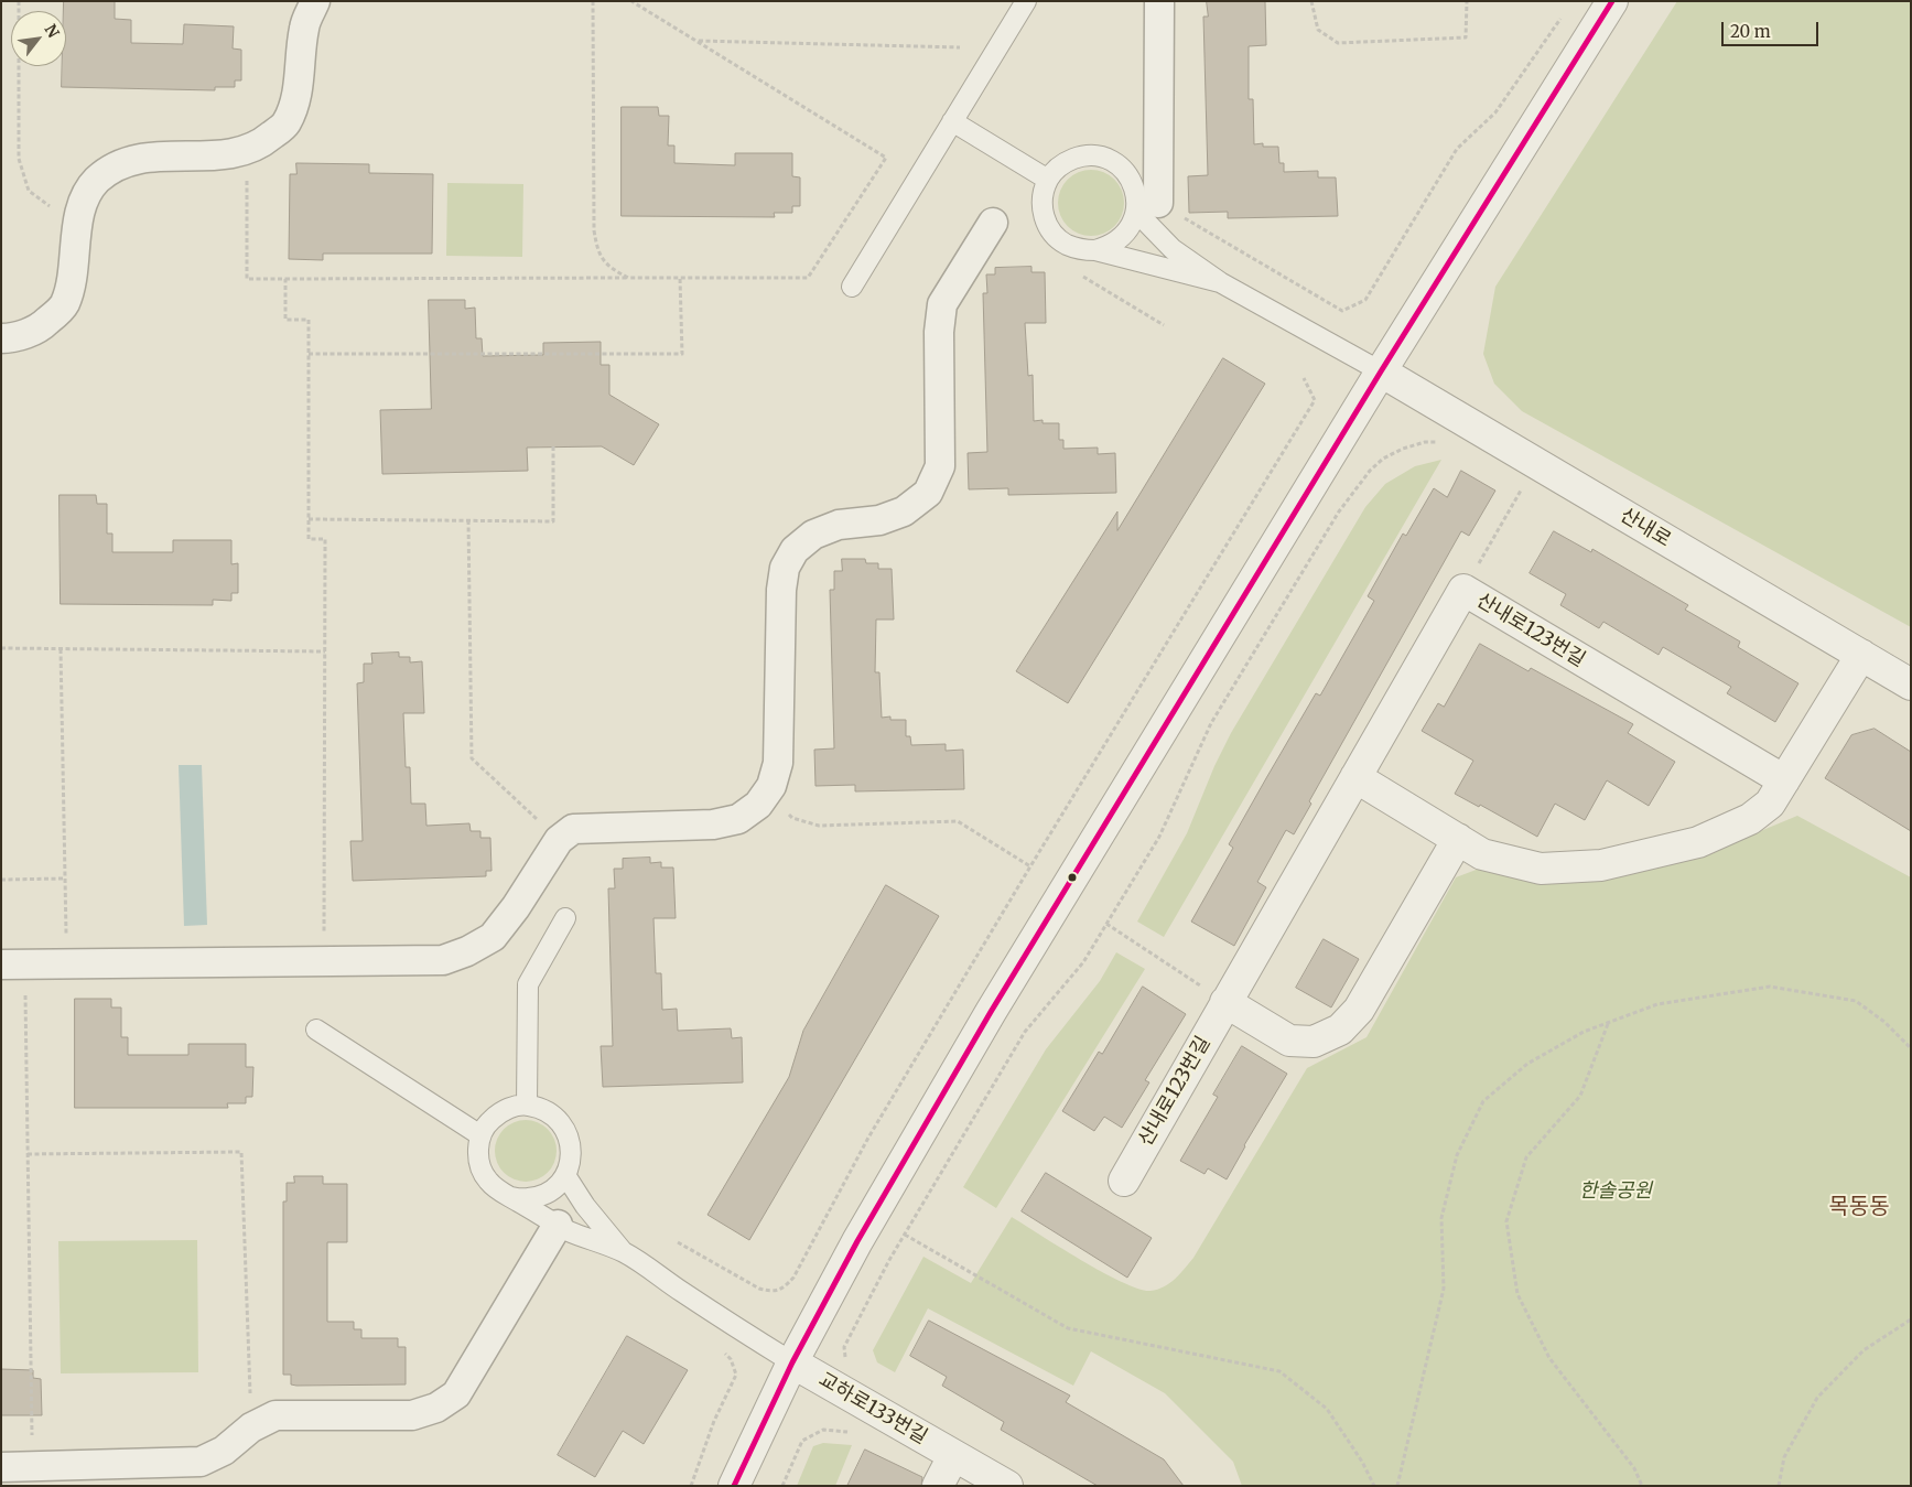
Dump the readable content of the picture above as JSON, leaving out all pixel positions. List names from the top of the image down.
{
  "streets": {
    "street": ["산내로", "산내로123번길", "교하로133번길"]
  },
  "districts": ["목동동"],
  "parks": ["한솔공원"],
  "scale_bar": "20 m",
  "north": "top right"
}
